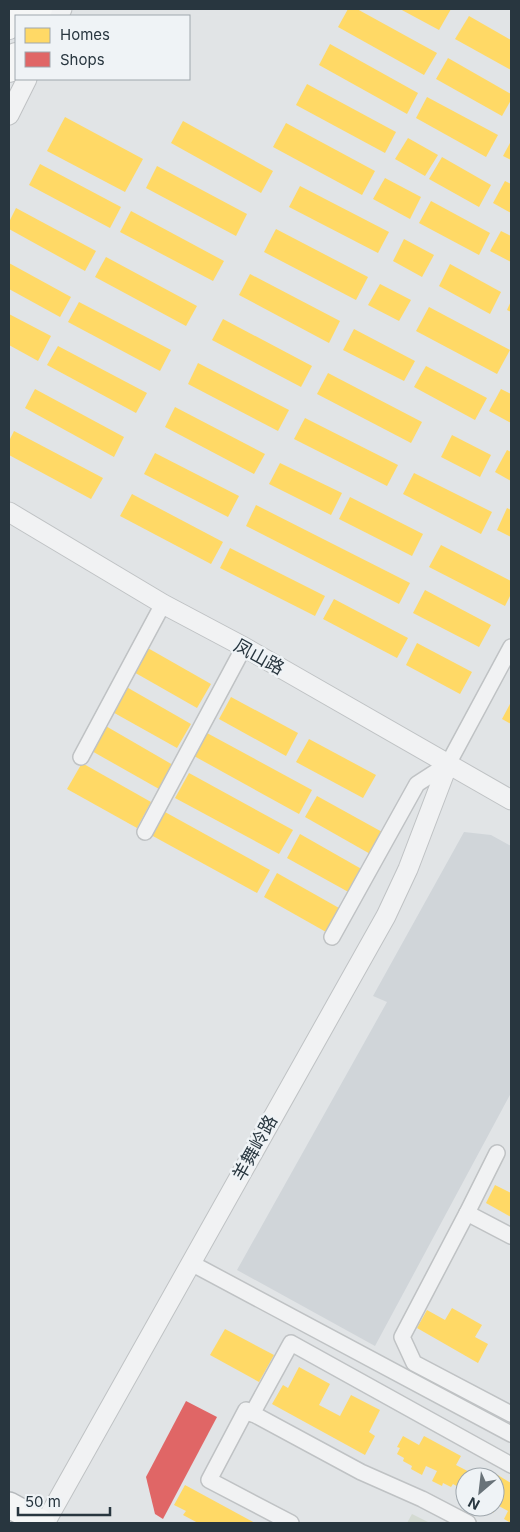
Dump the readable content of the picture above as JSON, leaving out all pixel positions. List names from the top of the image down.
{
  "streets": {
    "street": ["凤山路", "羊舞岭路"]
  },
  "crossings": [
    ["凤山路", "羊舞岭路"]
  ],
  "legend": ["Homes", "Shops"],
  "scale_bar": "50 m",
  "north": "bottom left"
}
